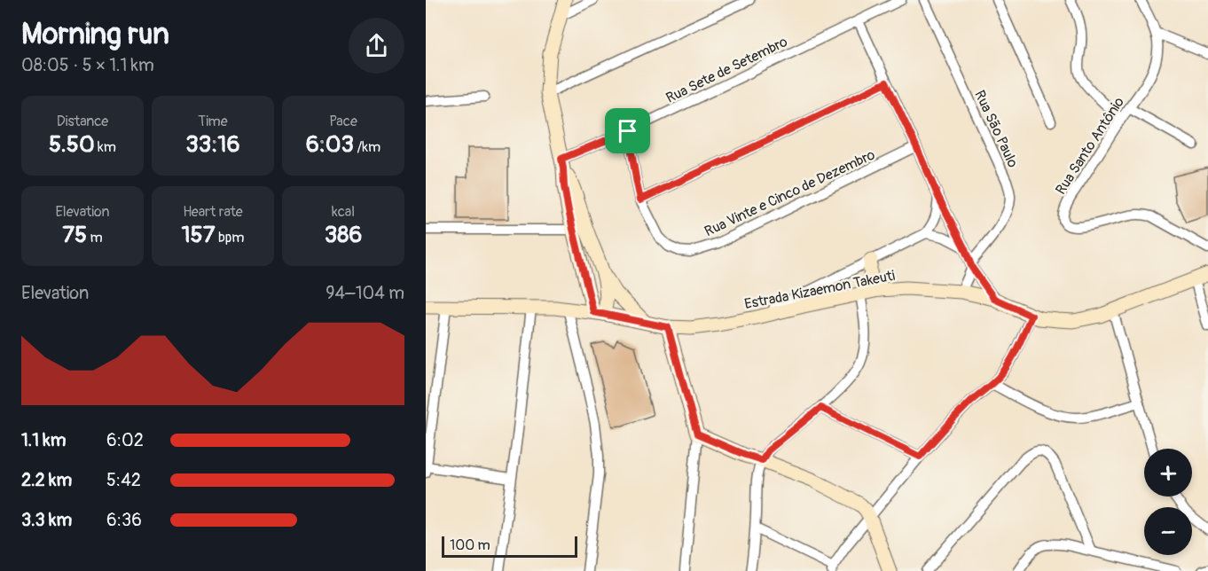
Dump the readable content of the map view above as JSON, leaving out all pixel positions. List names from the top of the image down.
{
  "streets": {
    "main road": ["Estrada Kizaemon Takeuti"],
    "street": [
      "Rua Sete de Setembro",
      "Rua São Paulo",
      "Rua Santo Antônio",
      "Rua Vinte e Cinco de Dezembro"
    ]
  },
  "crossings": [
    ["Rua Sete de Setembro", "Rua Vinte e Cinco de Dezembro"],
    ["Rua São Paulo", "Estrada Kizaemon Takeuti"]
  ],
  "scale_bar": "100 m",
  "page": {
    "heading": ["Morning run", "08:05 · 5 × 1.1 km"],
    "stats": [
      ["Distance", "5.50 km"],
      ["Time", "33:16"],
      ["Pace", "6:03 /km"],
      ["Elevation", "75 m"],
      ["Heart rate", "157 bpm"],
      ["kcal", "386"]
    ],
    "chart": ["Elevation", "94–104 m"],
    "list": [
      {
        "name": "1.1 km",
        "note": "6:02"
      },
      {
        "name": "2.2 km",
        "note": "5:42"
      },
      {
        "name": "3.3 km",
        "note": "6:36"
      }
    ],
    "map_buttons": ["+", "−"],
    "scale": "100 m"
  }
}
